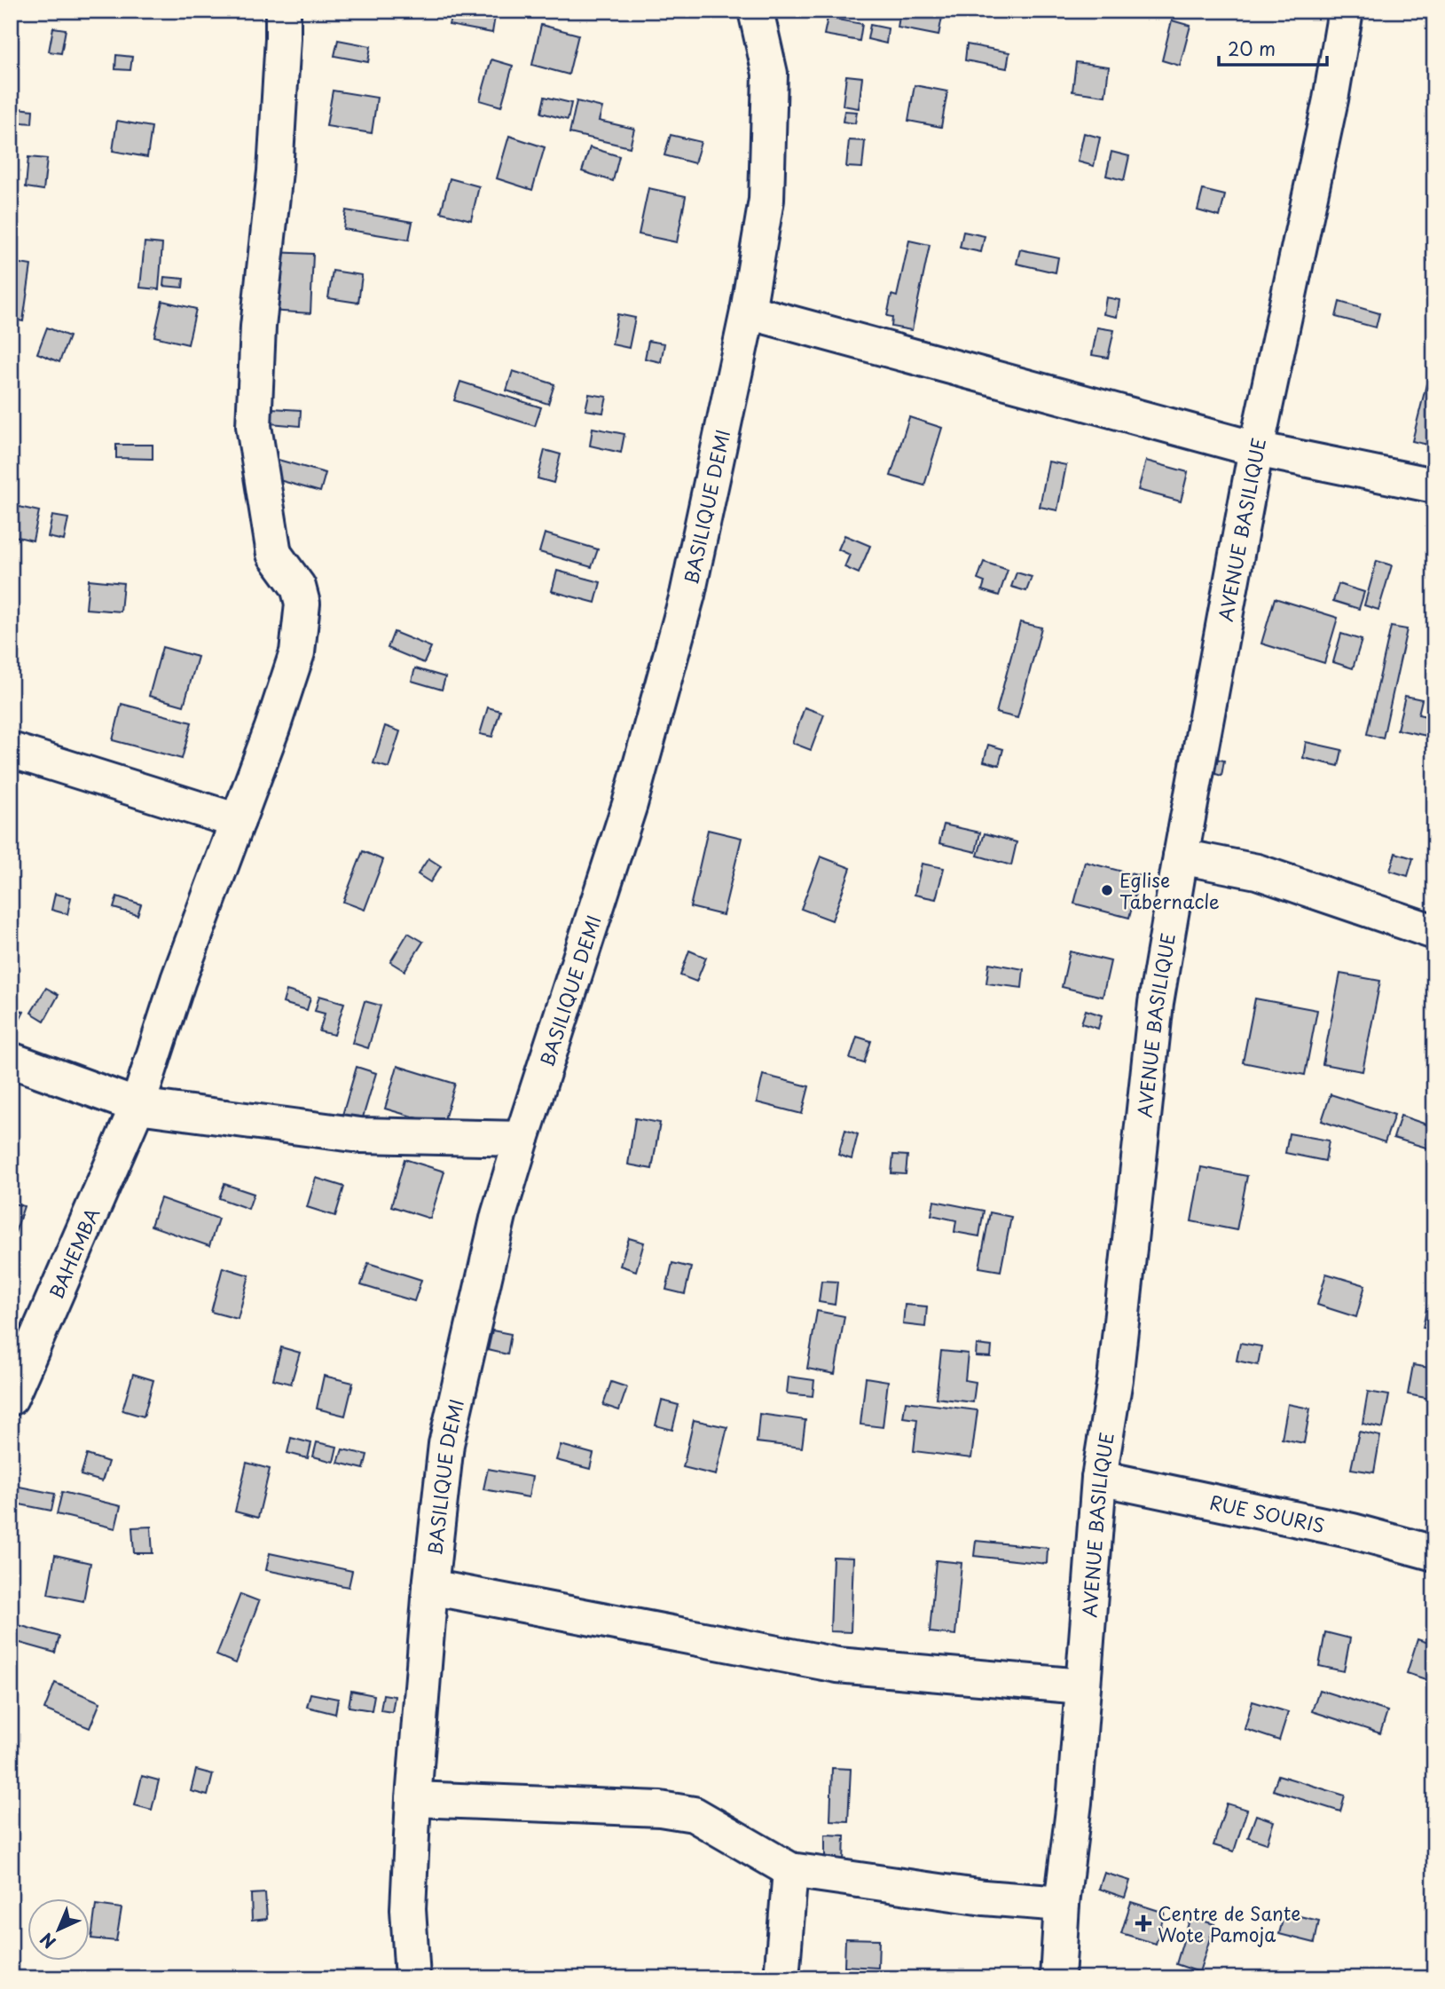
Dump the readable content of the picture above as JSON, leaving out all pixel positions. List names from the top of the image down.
{
  "streets": {
    "street": [
      "BASILIQUE DEMI",
      "AVENUE BASILIQUE",
      "BAHEMBA",
      "RUE SOURIS"
    ]
  },
  "crossings": [
    ["AVENUE BASILIQUE", "RUE SOURIS"]
  ],
  "places": {
    "other": ["Eglise Tabernacle"],
    "health": ["Centre de Sante Wote Pamoja"]
  },
  "scale_bar": "20 m",
  "north": "bottom left"
}
